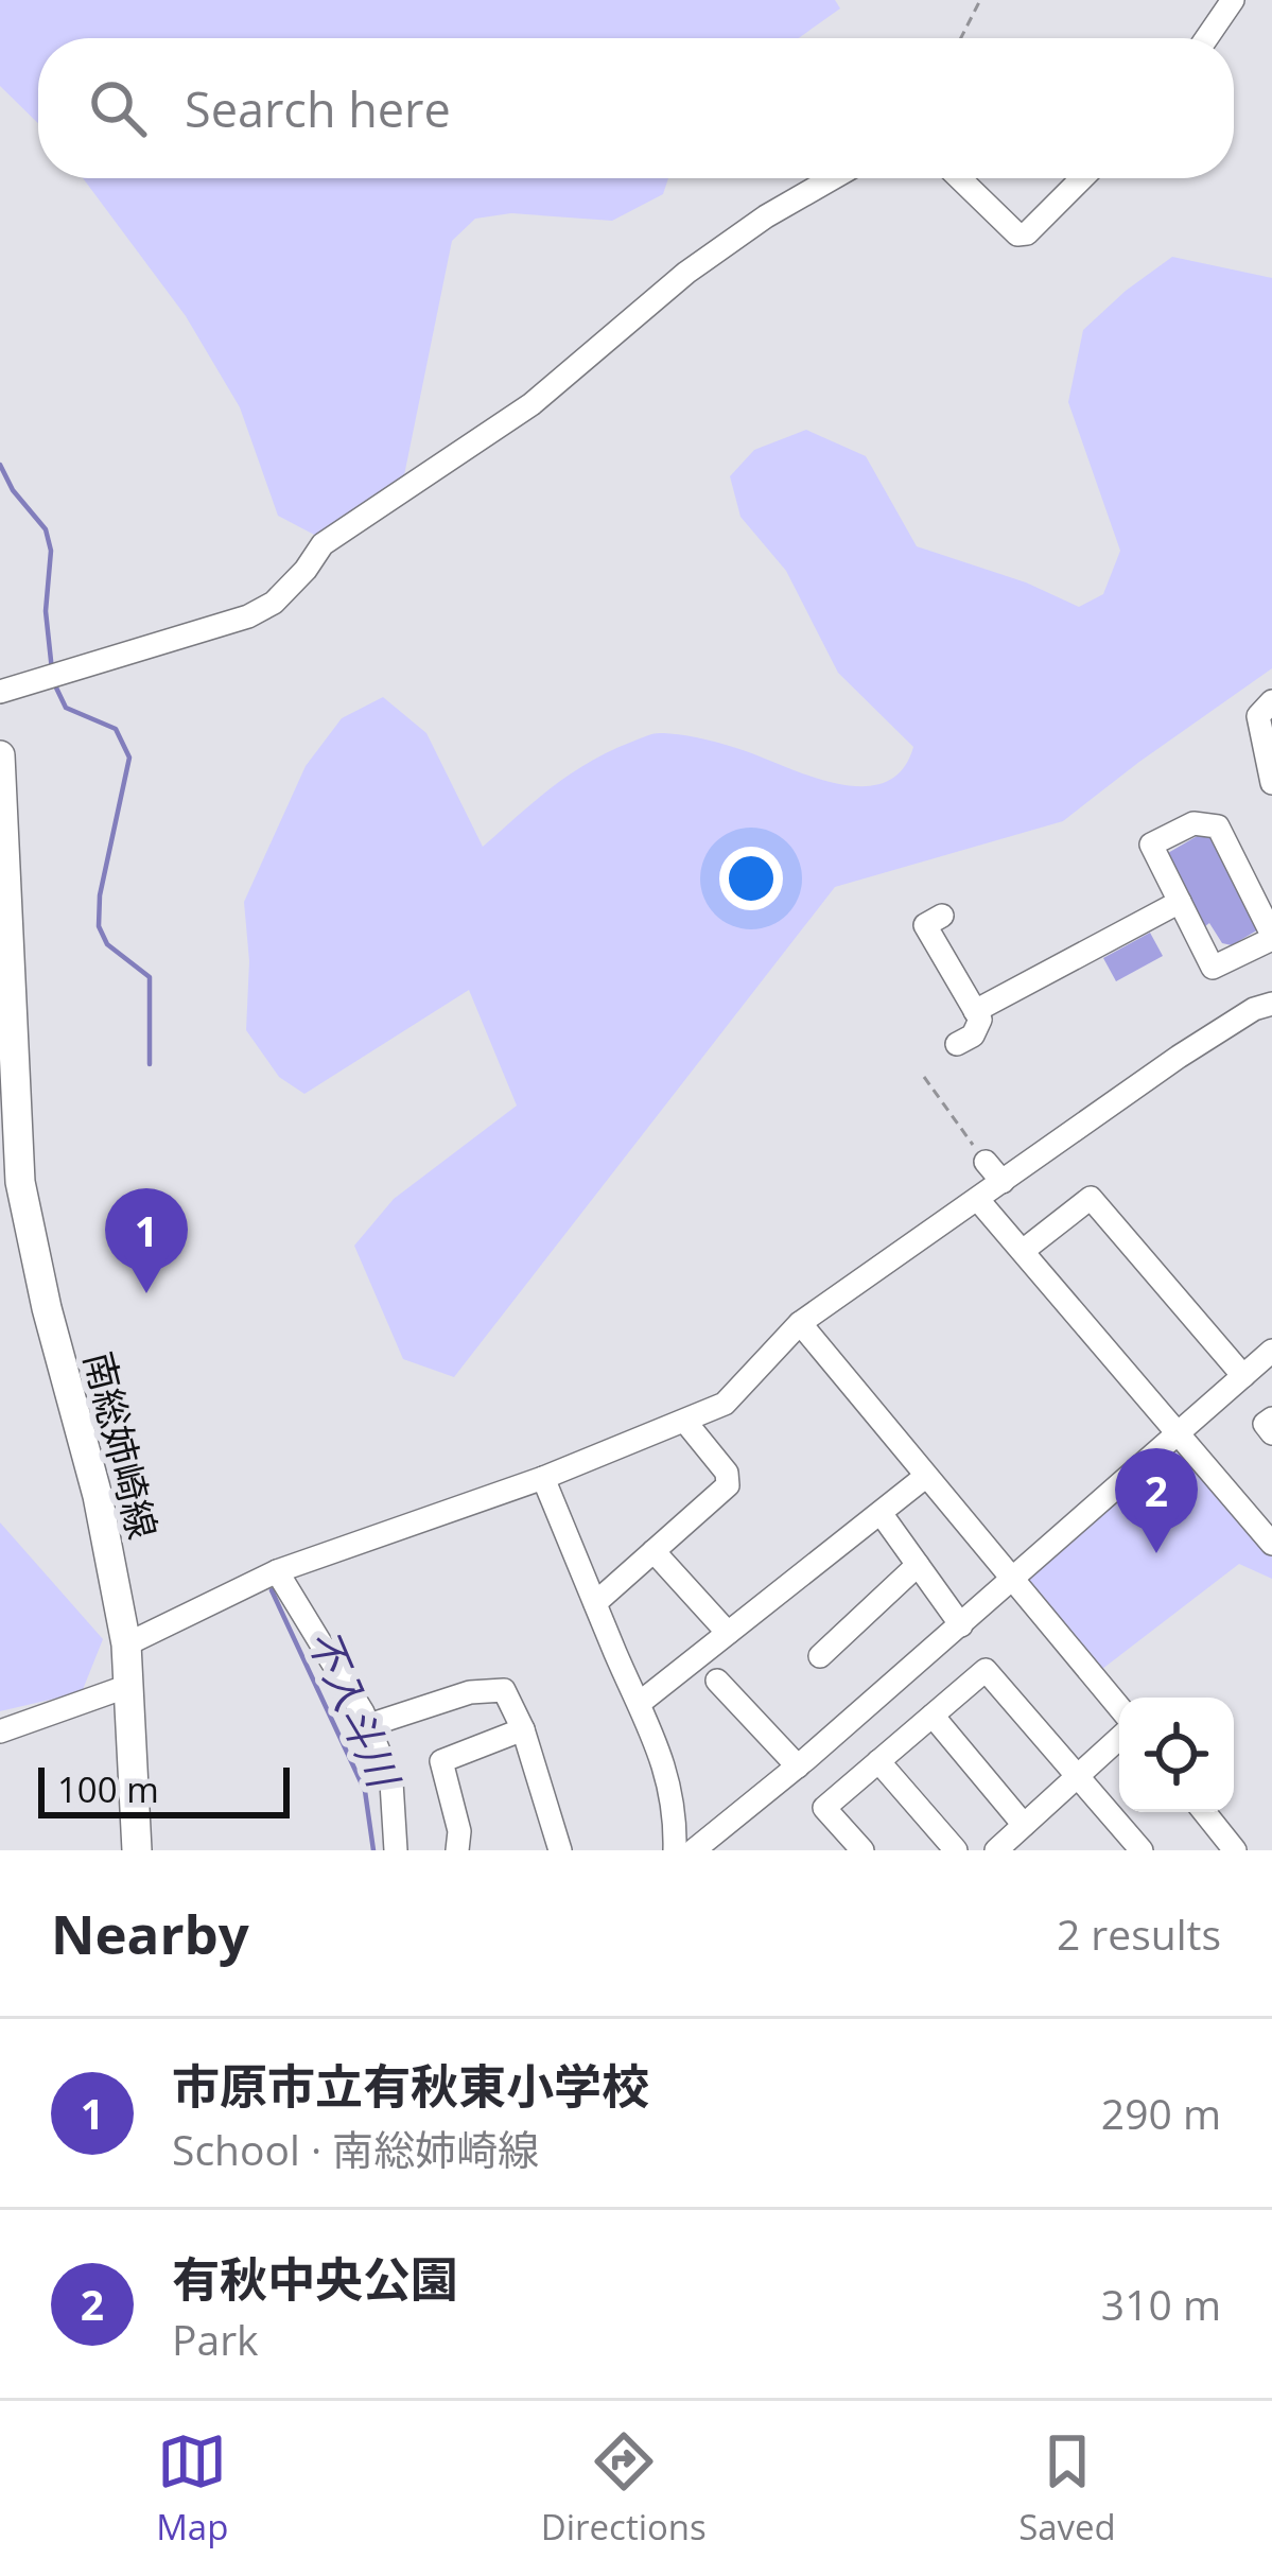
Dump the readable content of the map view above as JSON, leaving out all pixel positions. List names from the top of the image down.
{
  "streets": {
    "main road": ["南総姉崎線"]
  },
  "water": ["不入斗川"],
  "scale_bar": "100 m",
  "page": {
    "search": "Search here",
    "pins": ["1", "2"],
    "scale": "100 m",
    "heading": ["Nearby", "2 results"],
    "list": [
      {
        "mark": "1",
        "name": "市原市立有秋東小学校",
        "note": "School · 南総姉崎線",
        "value": "290 m"
      },
      {
        "mark": "2",
        "name": "有秋中央公園",
        "note": "Park",
        "value": "310 m"
      }
    ],
    "nav": ["Map", "Directions", "Saved"]
  }
}
